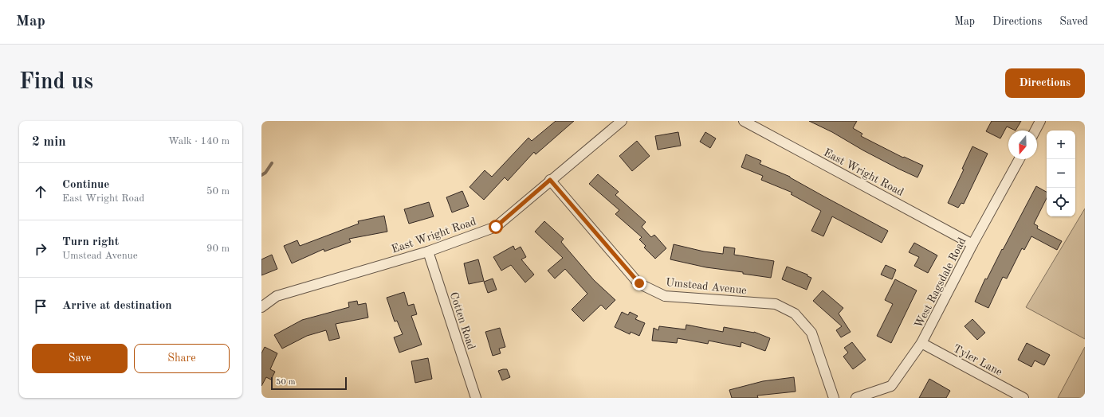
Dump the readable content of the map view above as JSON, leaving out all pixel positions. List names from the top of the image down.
{
  "streets": {
    "street": [
      "East Wright Road",
      "West Ragsdale Road",
      "Umstead Avenue",
      "Cotten Road",
      "Tyler Lane"
    ]
  },
  "crossings": [
    ["East Wright Road", "West Ragsdale Road"],
    ["East Wright Road", "Umstead Avenue"],
    ["East Wright Road", "Cotten Road"],
    ["West Ragsdale Road", "Tyler Lane"]
  ],
  "scale_bar": "50 m",
  "north": "bottom",
  "page": {
    "header": "Map",
    "nav": ["Map", "Directions", "Saved"],
    "buttons": [
      "Directions",
      ["Save", "Share"]
    ],
    "title": "Find us",
    "heading": ["2 min", "Walk · 140 m"],
    "map_buttons": ["+", "−"],
    "list": [
      ["Continue", "East Wright Road", "50 m"],
      ["Turn right", "Umstead Avenue", "90 m"],
      "Arrive at destination"
    ],
    "scale": "50 m"
  }
}
